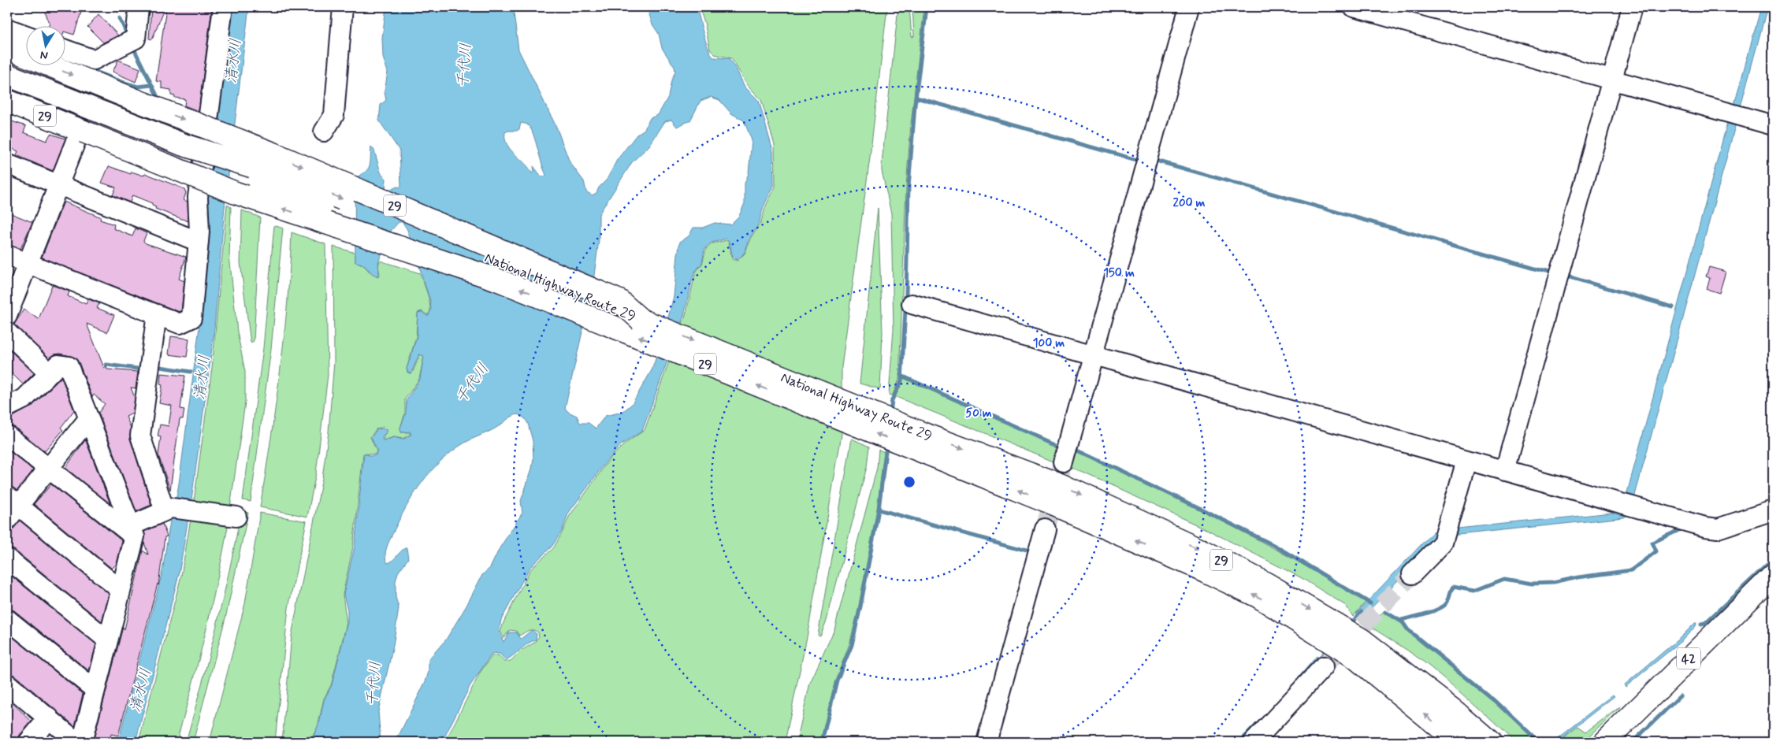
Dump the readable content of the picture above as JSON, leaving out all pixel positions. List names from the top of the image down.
{
  "streets": {
    "main road": ["29", "National Highway Route 29", "42"]
  },
  "crossings": [
    ["29", "National Highway Route 29"]
  ],
  "water": ["清水川", "千代川"],
  "north": "bottom",
  "rings": [
    "200 m",
    "150 m",
    "100 m",
    "50 m"
  ]
}
